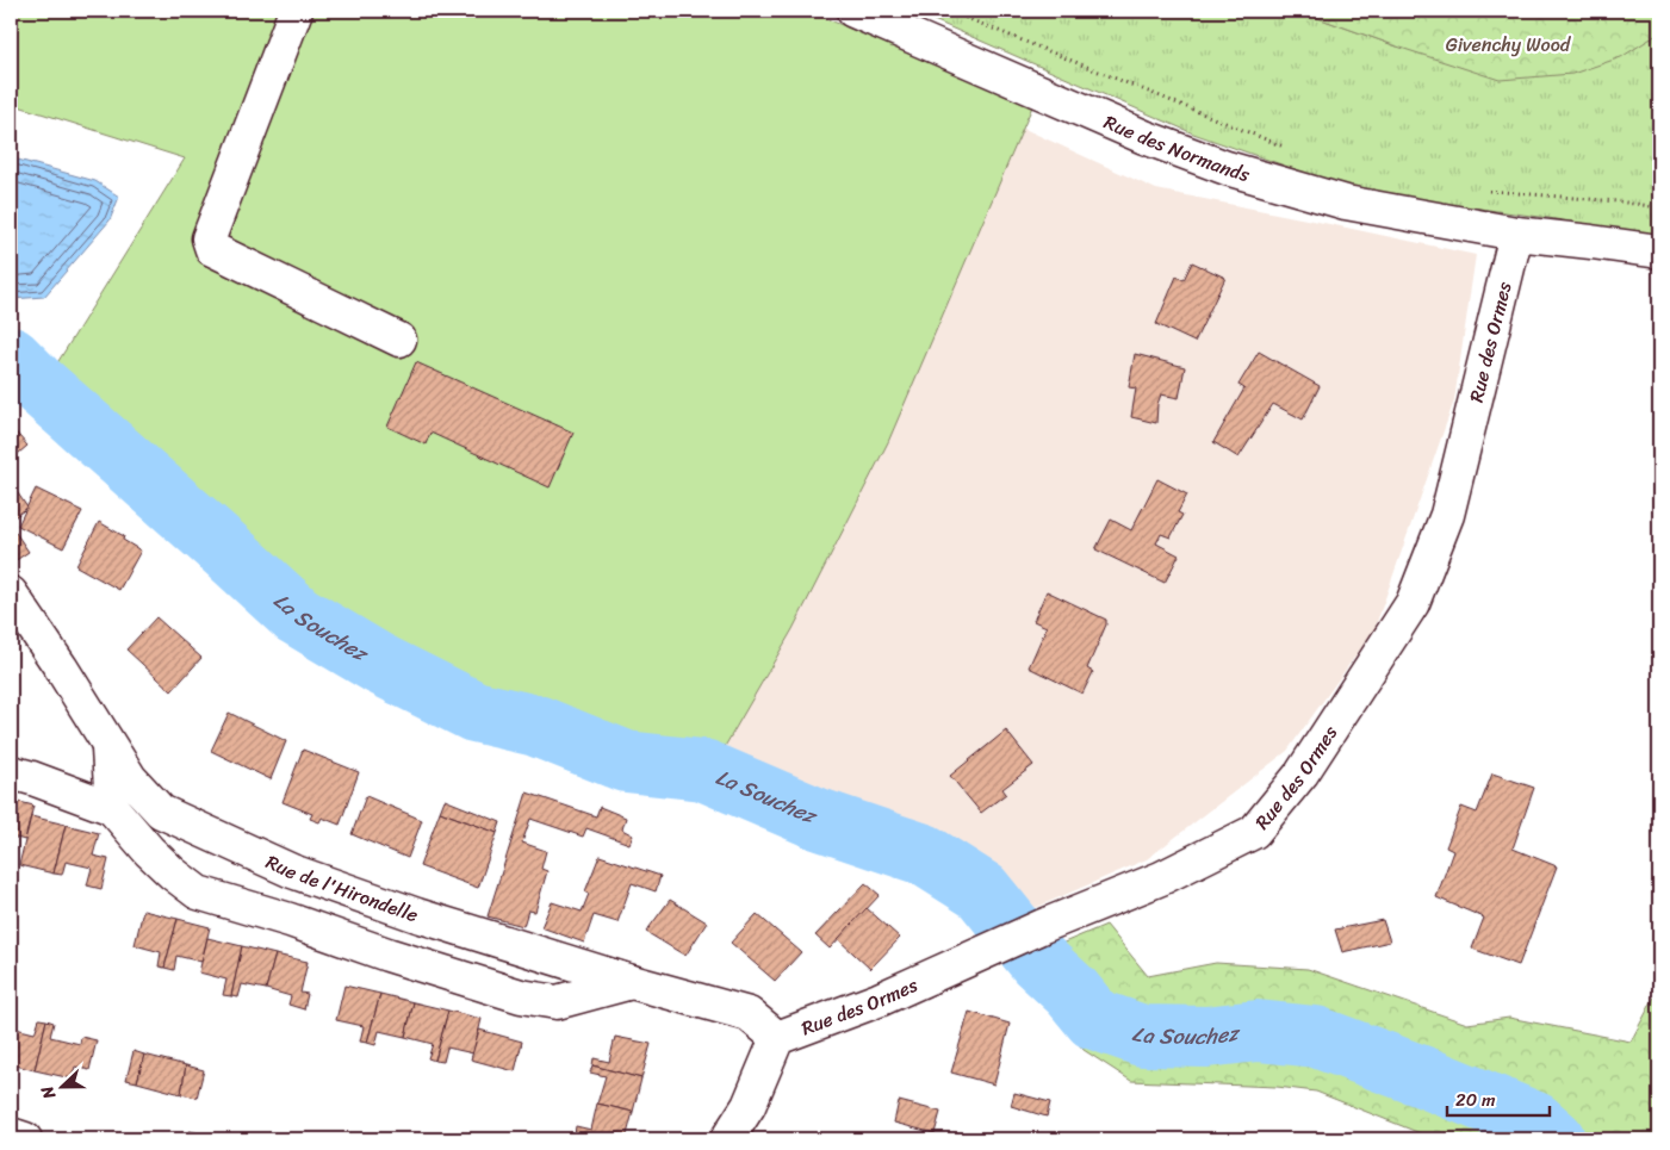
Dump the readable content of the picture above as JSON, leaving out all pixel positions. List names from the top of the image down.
{
  "streets": {
    "street": ["Rue des Normands", "Rue des Ormes", "Rue de l'Hirondelle"]
  },
  "crossings": [
    ["Rue des Normands", "Rue des Ormes"],
    ["Rue des Ormes", "Rue de l'Hirondelle"]
  ],
  "water": ["La Souchez"],
  "parks": ["Givenchy Wood"],
  "scale_bar": "20 m",
  "north": "left"
}
